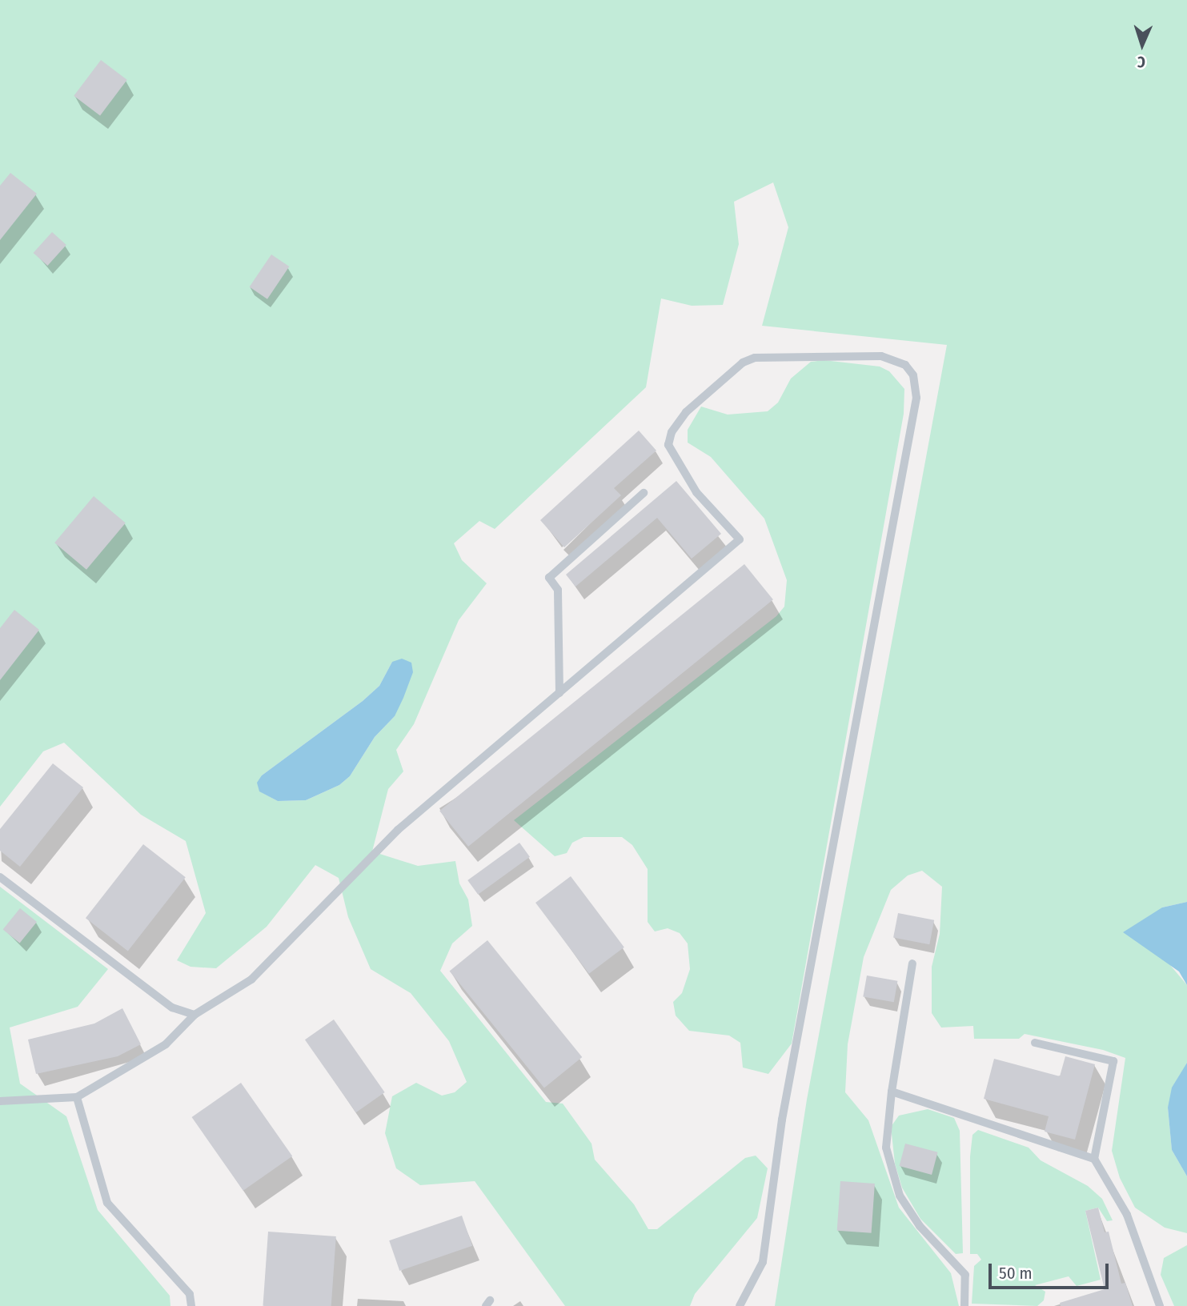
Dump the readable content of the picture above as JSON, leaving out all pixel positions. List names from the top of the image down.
{
  "scale_bar": "50 m",
  "north": "bottom"
}
